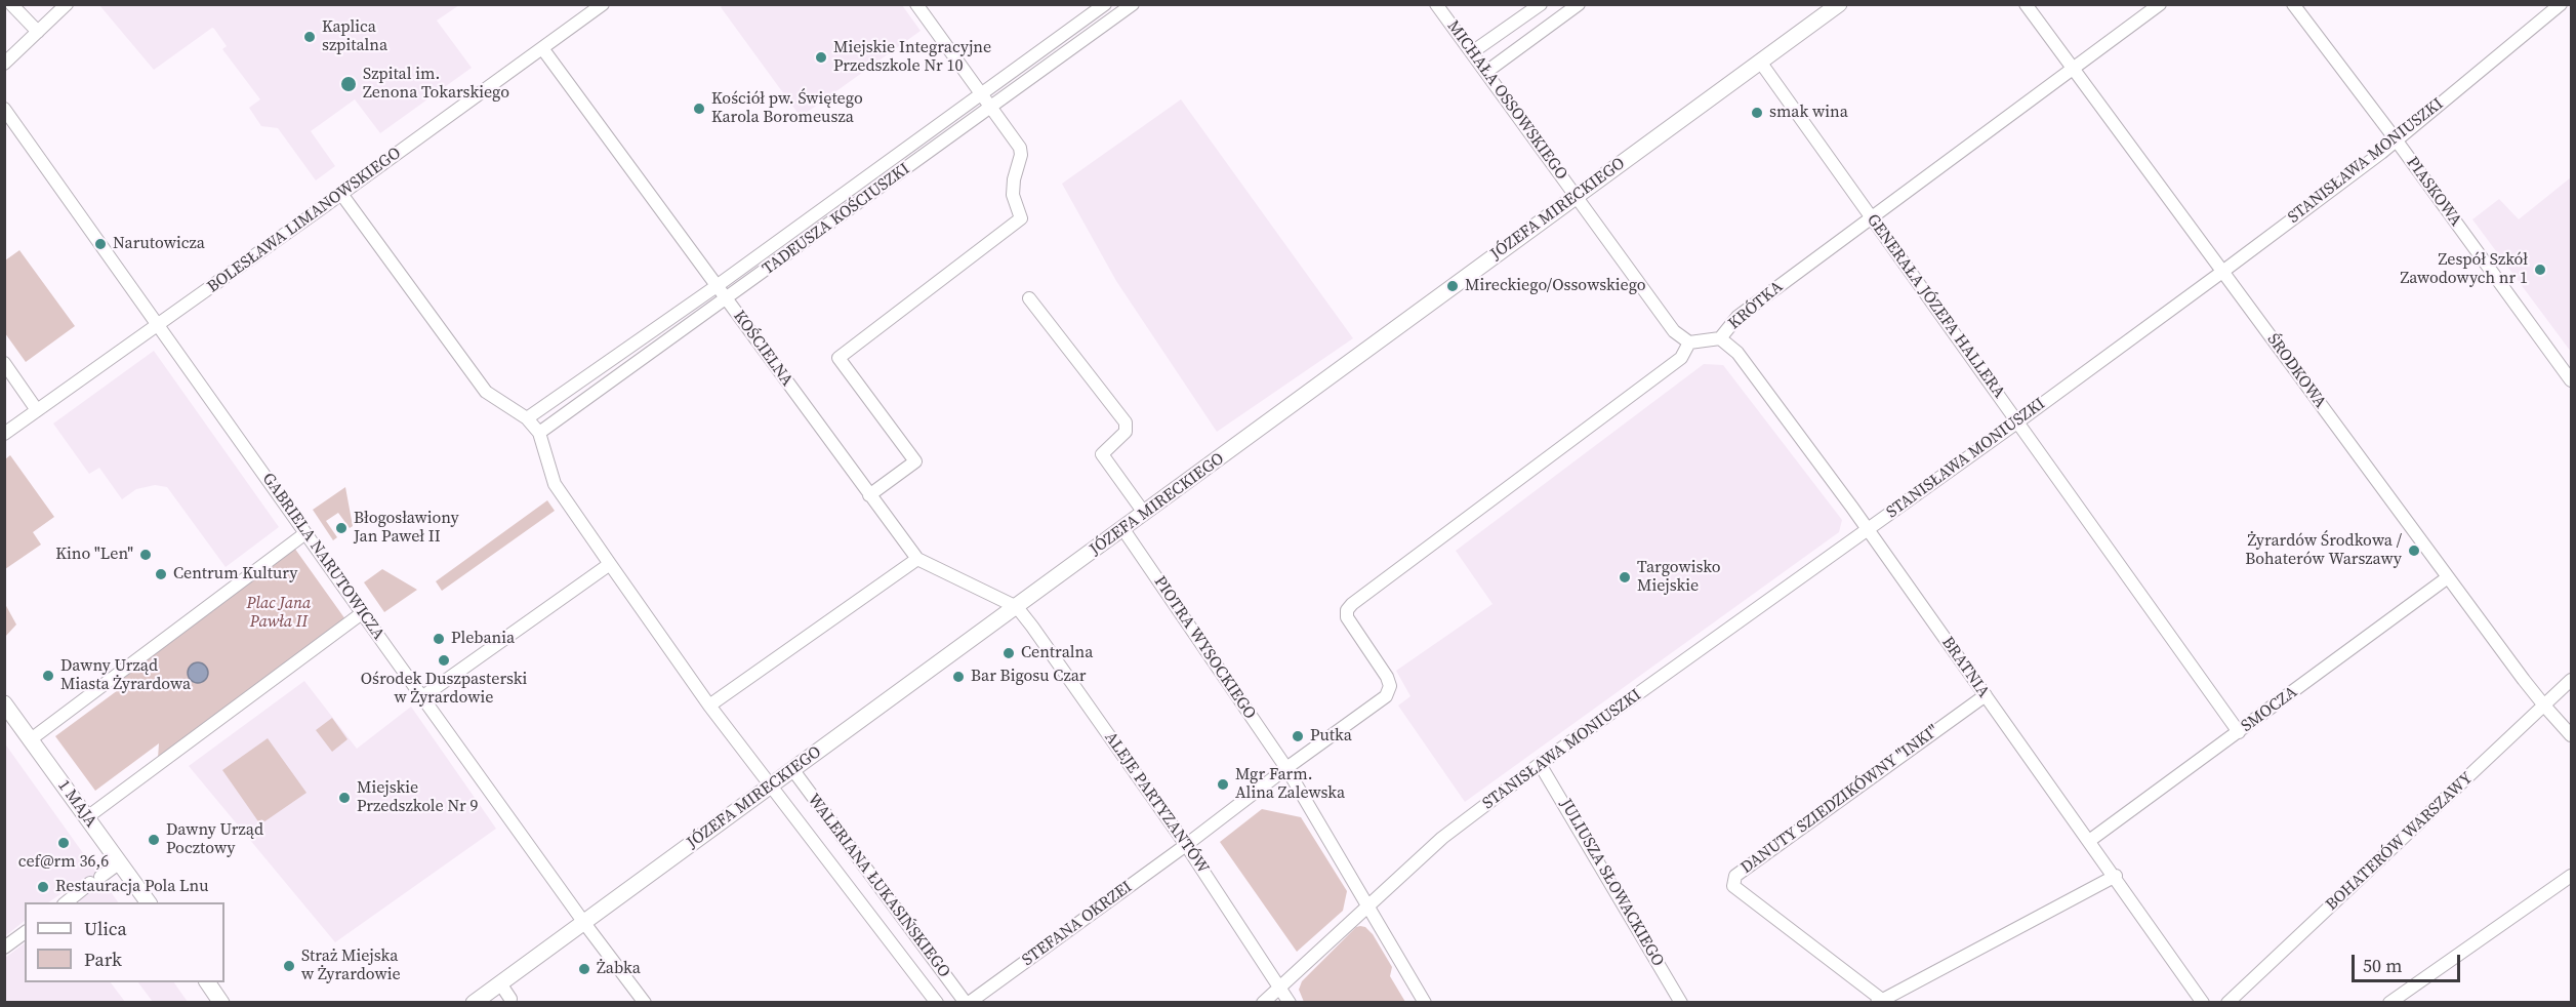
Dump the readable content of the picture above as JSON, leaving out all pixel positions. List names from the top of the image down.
{
  "streets": {
    "street": [
      "MICHAŁA OSSOWSKIEGO",
      "STANISŁAWA MONIUSZKI",
      "PIASKOWA",
      "JÓZEFA MIRECKIEGO",
      "TADEUSZA KOŚCIUSZKI",
      "BOLESŁAWA LIMANOWSKIEGO",
      "KRÓTKA",
      "GENERAŁA JÓZEFA HALLERA",
      "KOŚCIELNA",
      "ŚRODKOWA",
      "GABRIELA NARUTOWICZA",
      "PIOTRA WYSOCKIEGO",
      "BRATNIA",
      "SMOCZA",
      "DANUTY SZIEDZIKÓWNY \"INKI\"",
      "ALEJE PARTYZANTÓW",
      "1 MAJA",
      "BOHATERÓW WARSZAWY",
      "JULIUSZA SŁOWACKIEGO",
      "WALERIANA ŁUKASIŃSKIEGO",
      "STEFANA OKRZEI"
    ]
  },
  "crossings": [
    ["MICHAŁA OSSOWSKIEGO", "JÓZEFA MIRECKIEGO"],
    ["MICHAŁA OSSOWSKIEGO", "KRÓTKA"],
    ["STANISŁAWA MONIUSZKI", "PIASKOWA"],
    ["STANISŁAWA MONIUSZKI", "GENERAŁA JÓZEFA HALLERA"],
    ["STANISŁAWA MONIUSZKI", "ŚRODKOWA"],
    ["STANISŁAWA MONIUSZKI", "PIOTRA WYSOCKIEGO"],
    ["STANISŁAWA MONIUSZKI", "BRATNIA"],
    ["STANISŁAWA MONIUSZKI", "ALEJE PARTYZANTÓW"],
    ["STANISŁAWA MONIUSZKI", "JULIUSZA SŁOWACKIEGO"],
    ["JÓZEFA MIRECKIEGO", "GENERAŁA JÓZEFA HALLERA"],
    ["JÓZEFA MIRECKIEGO", "KOŚCIELNA"],
    ["JÓZEFA MIRECKIEGO", "GABRIELA NARUTOWICZA"],
    ["JÓZEFA MIRECKIEGO", "PIOTRA WYSOCKIEGO"],
    ["JÓZEFA MIRECKIEGO", "ALEJE PARTYZANTÓW"],
    ["JÓZEFA MIRECKIEGO", "WALERIANA ŁUKASIŃSKIEGO"],
    ["TADEUSZA KOŚCIUSZKI", "KOŚCIELNA"],
    ["TADEUSZA KOŚCIUSZKI", "WALERIANA ŁUKASIŃSKIEGO"],
    ["BOLESŁAWA LIMANOWSKIEGO", "KOŚCIELNA"],
    ["BOLESŁAWA LIMANOWSKIEGO", "GABRIELA NARUTOWICZA"],
    ["KRÓTKA", "GENERAŁA JÓZEFA HALLERA"],
    ["KRÓTKA", "ŚRODKOWA"],
    ["KRÓTKA", "BRATNIA"],
    ["GENERAŁA JÓZEFA HALLERA", "SMOCZA"],
    ["KOŚCIELNA", "ALEJE PARTYZANTÓW"],
    ["ŚRODKOWA", "SMOCZA"],
    ["ŚRODKOWA", "BOHATERÓW WARSZAWY"],
    ["BRATNIA", "SMOCZA"],
    ["BRATNIA", "DANUTY SZIEDZIKÓWNY \"INKI\""],
    ["ALEJE PARTYZANTÓW", "STEFANA OKRZEI"],
    ["WALERIANA ŁUKASIŃSKIEGO", "STEFANA OKRZEI"]
  ],
  "parks": ["Plac Jana Pawła II"],
  "places": [
    "Kaplica szpitalna",
    "Miejskie Integracyjne Przedszkole Nr 10",
    "Szpital im. Zenona Tokarskiego",
    "Kościół pw. Świętego Karola Boromeusza",
    "smak wina",
    "Narutowicza",
    "Zespół Szkół Zawodowych nr 1",
    "Mireckiego/Ossowskiego",
    "Błogosławiony Jan Paweł II",
    "Żyrardów Środkowa / Bohaterów Warszawy",
    "Kino \"Len\"",
    "Centrum Kultury",
    "Targowisko Miejskie",
    "Plebania",
    "Centralna",
    "Ośrodek Duszpasterski w Żyrardowie",
    "Dawny Urząd Miasta Żyrardowa",
    "Bar Bigosu Czar",
    "Putka",
    "Mgr Farm. Alina Zalewska",
    "Miejskie Przedszkole Nr 9",
    "Dawny Urząd Pocztowy",
    "cef@rm 36,6",
    "Restauracja Pola Lnu",
    "Straż Miejska w Żyrardowie",
    "Żabka"
  ],
  "legend": ["Ulica", "Park"],
  "scale_bar": "50 m"
}
